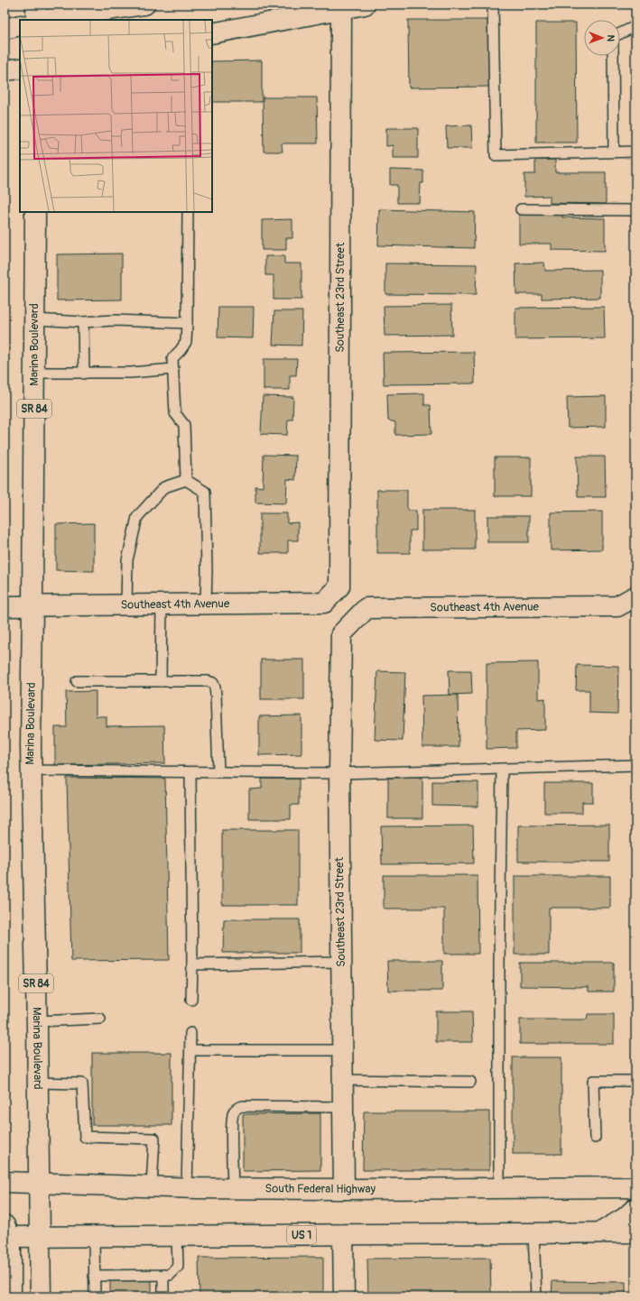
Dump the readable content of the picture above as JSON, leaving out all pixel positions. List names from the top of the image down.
{
  "streets": {
    "main road": [
      "Southeast 23rd Street",
      "Marina Boulevard",
      "SR 84",
      "Southeast 4th Avenue",
      "South Federal Highway",
      "US 1"
    ]
  },
  "crossings": [
    ["Southeast 23rd Street", "Southeast 4th Avenue"],
    ["Southeast 23rd Street", "South Federal Highway"],
    ["Marina Boulevard", "SR 84"],
    ["Marina Boulevard", "Southeast 4th Avenue"],
    ["Marina Boulevard", "South Federal Highway"],
    ["Marina Boulevard", "US 1"],
    ["SR 84", "US 1"]
  ],
  "north": "right"
}
